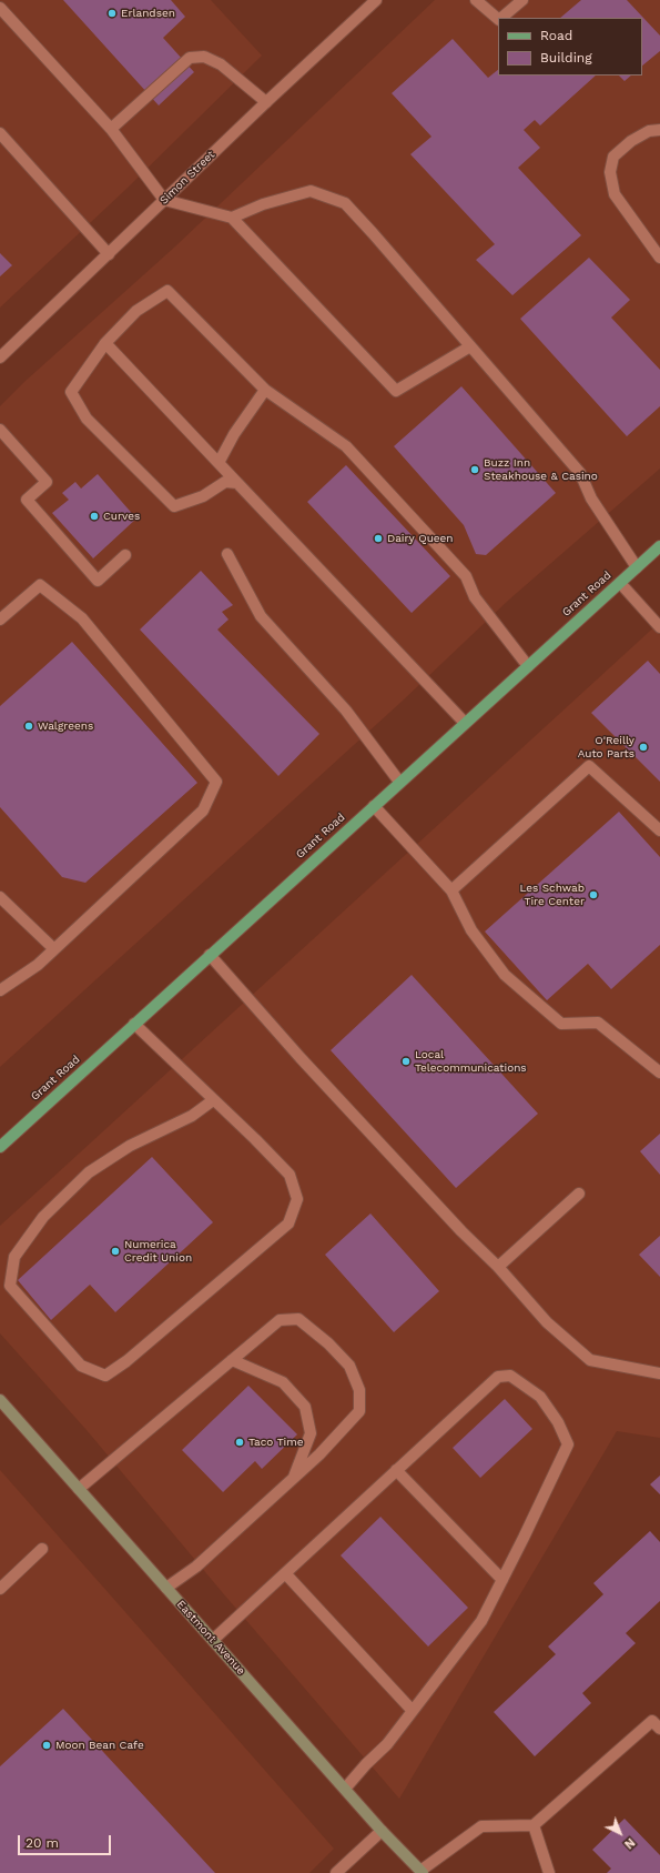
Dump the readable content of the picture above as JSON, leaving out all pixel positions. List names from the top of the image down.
{
  "streets": {
    "main road": ["Grant Road", "Eastmont Avenue"],
    "street": ["Simon Street"]
  },
  "places": [
    "Erlandsen",
    "Buzz Inn Steakhouse & Casino",
    "Curves",
    "Dairy Queen",
    "Walgreens",
    "O'Reilly Auto Parts",
    "Les Schwab Tire Center",
    "Local Telecommunications",
    "Numerica Credit Union",
    "Taco Time",
    "Moon Bean Cafe"
  ],
  "legend": ["Road", "Building"],
  "scale_bar": "20 m",
  "north": "bottom right"
}
